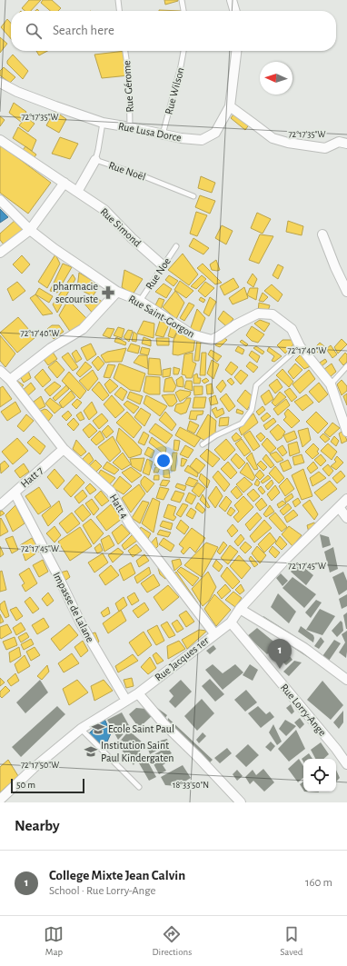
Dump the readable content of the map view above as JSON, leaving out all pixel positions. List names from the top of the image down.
{
  "streets": {
    "street": [
      "Rue Lusa Dorce",
      "Rue Simond",
      "Rue Saint-Gorgon",
      "Hatt 7",
      "Hatt 4",
      "Impasse de Lalane",
      "Rue Jacques 1er",
      "Rue Lorry-Ange"
    ],
    "lane": [
      "Rue Gérome",
      "Rue Wilson",
      "Rue Noël",
      "Rue Noe"
    ]
  },
  "crossings": [
    ["Rue Gérome", "Rue Lusa Dorce"],
    ["Rue Wilson", "Rue Lusa Dorce"],
    ["Rue Lusa Dorce", "Rue Noël"],
    ["Rue Simond", "Rue Noe"],
    ["Rue Noe", "Rue Saint-Gorgon"],
    ["Hatt 7", "Hatt 4"],
    ["Hatt 7", "Impasse de Lalane"],
    ["Hatt 4", "Rue Jacques 1er"],
    ["Impasse de Lalane", "Rue Jacques 1er"],
    ["Rue Jacques 1er", "Rue Lorry-Ange"]
  ],
  "places": {
    "pharmacy": ["pharmacie secouriste"],
    "school or university": ["Ecole Saint Paul", "Institution Saint Paul Kindergaten"]
  },
  "scale_bar": "50 m",
  "north": "left",
  "page": {
    "search": "Search here",
    "pins": "1",
    "scale": "50 m",
    "heading": "Nearby",
    "list": [
      {
        "mark": "1",
        "name": "College Mixte Jean Calvin",
        "note": "School · Rue Lorry-Ange",
        "value": "160 m"
      }
    ],
    "nav": ["Map", "Directions", "Saved"]
  },
  "coordinates": [
    "72°17'35\"W",
    "72°17'40\"W",
    "72°17'45\"W",
    "72°17'50\"W",
    "18°33'50\"N"
  ]
}
